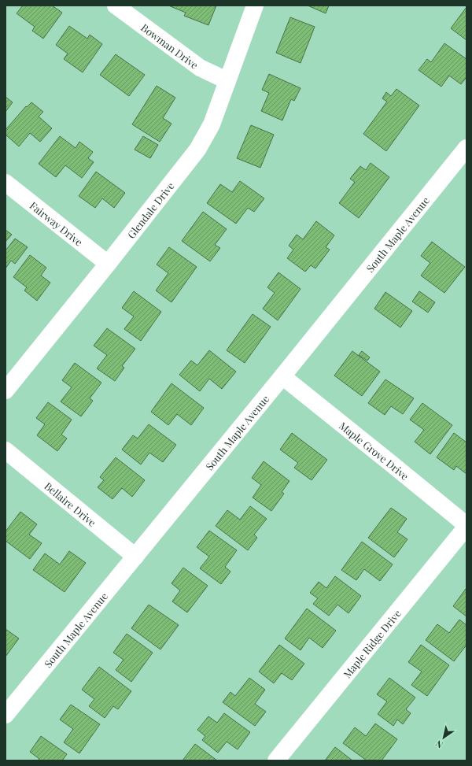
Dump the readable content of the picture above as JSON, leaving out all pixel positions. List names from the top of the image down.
{
  "streets": {
    "street": [
      "Bowman Drive",
      "Glendale Drive",
      "Fairway Drive",
      "South Maple Avenue",
      "Maple Grove Drive",
      "Bellaire Drive",
      "Maple Ridge Drive"
    ]
  },
  "crossings": [
    ["Bowman Drive", "Glendale Drive"],
    ["Glendale Drive", "Fairway Drive"],
    ["South Maple Avenue", "Maple Grove Drive"],
    ["South Maple Avenue", "Bellaire Drive"],
    ["Maple Grove Drive", "Maple Ridge Drive"]
  ],
  "north": "bottom left"
}
